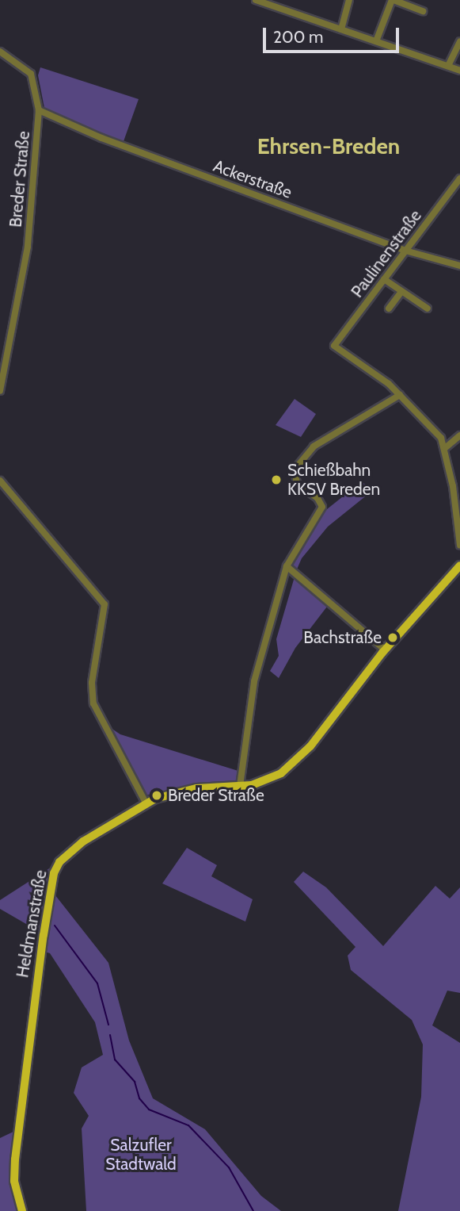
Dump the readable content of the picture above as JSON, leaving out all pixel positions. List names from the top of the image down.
{
  "streets": {
    "main road": ["Heldmanstraße"],
    "street": ["Breder Straße", "Ackerstraße", "Paulinenstraße"]
  },
  "crossings": [
    ["Breder Straße", "Ackerstraße"],
    ["Ackerstraße", "Paulinenstraße"]
  ],
  "districts": ["Ehrsen-Breden"],
  "parks": ["Salzufler Stadtwald"],
  "places": ["Schießbahn KKSV Breden", "Bachstraße", "Breder Straße"],
  "scale_bar": "200 m"
}
